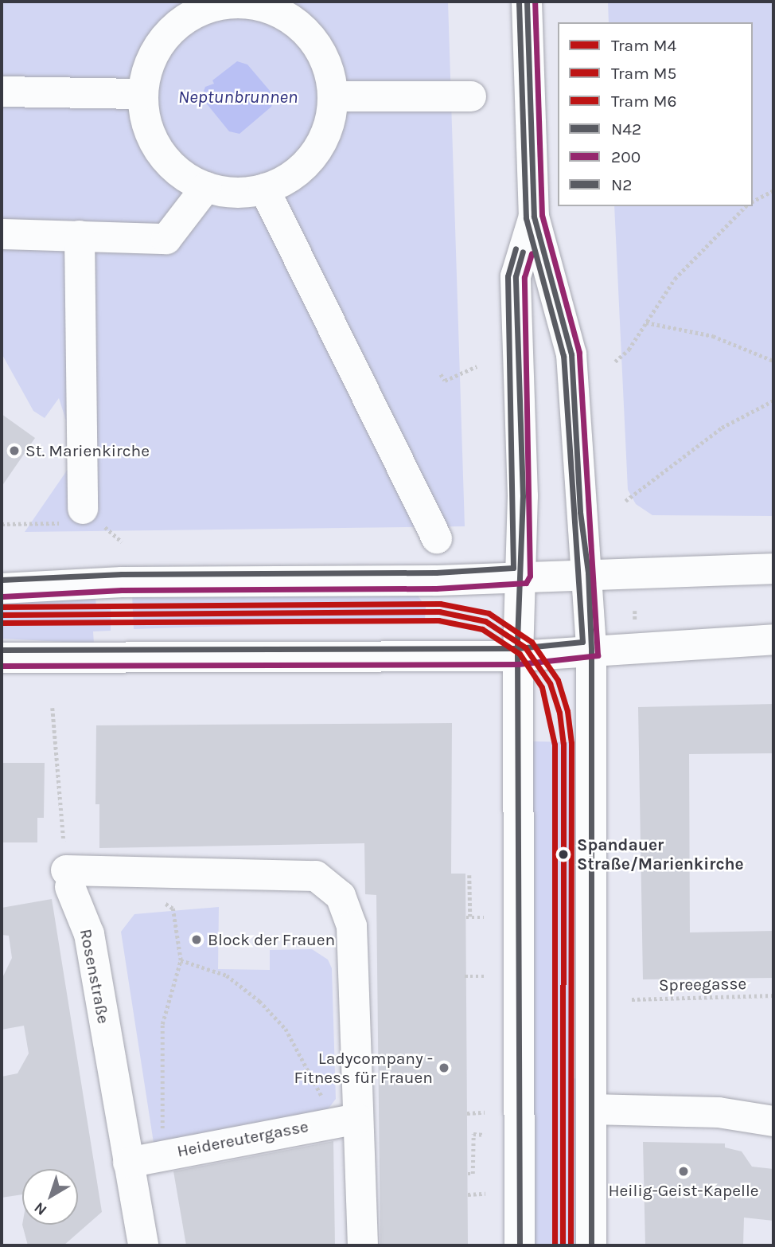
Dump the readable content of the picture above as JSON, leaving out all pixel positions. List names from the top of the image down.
{
  "streets": {
    "street": ["Rosenstraße", "Heidereutergasse"],
    "path": ["Spreegasse"]
  },
  "crossings": [
    ["Rosenstraße", "Heidereutergasse"]
  ],
  "water": ["Neptunbrunnen"],
  "places": [
    "St. Marienkirche",
    "Spandauer Straße/Marienkirche",
    "Block der Frauen",
    "Ladycompany - Fitness für Frauen",
    "Heilig-Geist-Kapelle"
  ],
  "lines": [
    "transit line N42",
    "transit line 200",
    "transit line N2",
    "tram line M6",
    "tram line M4",
    "tram line M5"
  ],
  "legend": [
    "Tram M4",
    "Tram M5",
    "Tram M6",
    "N42",
    "200",
    "N2"
  ],
  "north": "bottom left"
}
